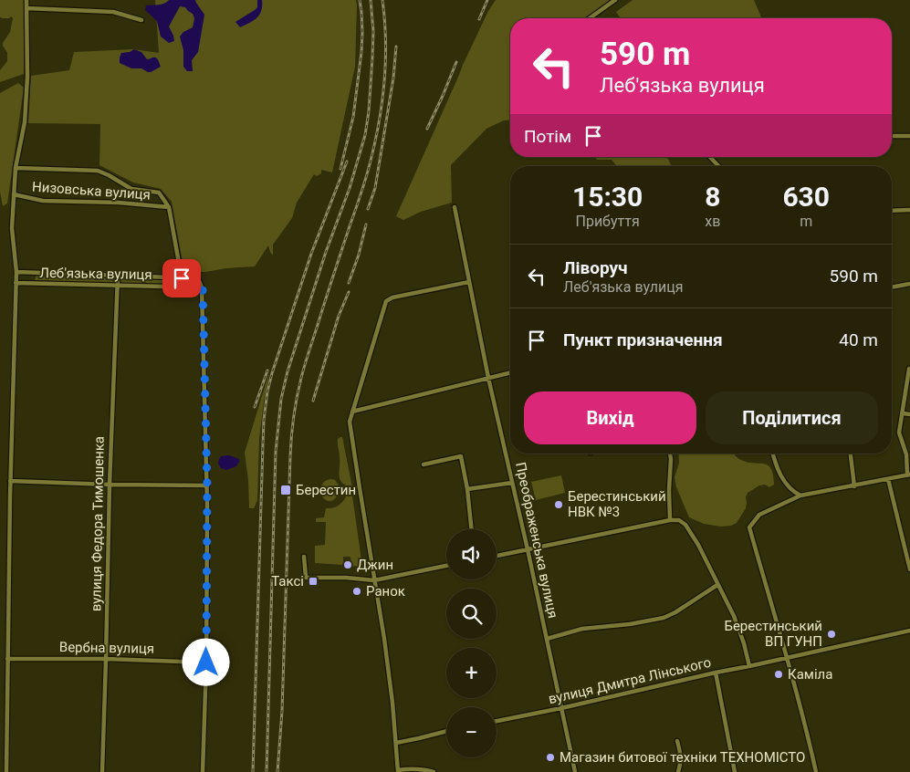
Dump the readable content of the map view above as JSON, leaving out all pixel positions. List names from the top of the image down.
{
  "streets": {
    "street": [
      "Низовська вулиця",
      "Леб'язька вулиця",
      "вулиця Федора Тимошенка",
      "Преображенська вулиця",
      "Вербна вулиця",
      "вулиця Дмитра Лінського"
    ]
  },
  "crossings": [
    ["Леб'язька вулиця", "вулиця Федора Тимошенка"],
    ["вулиця Федора Тимошенка", "Вербна вулиця"],
    ["Преображенська вулиця", "вулиця Дмитра Лінського"]
  ],
  "places": {
    "transit": ["Берестин", "Таксі"],
    "other": [
      "Берестинський НВК №3",
      "Джин",
      "Ранок",
      "Берестинський ВП ГУНП",
      "Каміла",
      "Магазин битової техніки ТЕХНОМІСТО"
    ]
  },
  "page": {
    "turn": ["590 m", "Леб'язька вулиця"],
    "then": "Потім",
    "eta": [
      "15:30",
      "Прибуття",
      "8",
      "хв",
      "630",
      "m"
    ],
    "list": [
      {
        "name": "Ліворуч",
        "note": "Леб'язька вулиця",
        "value": "590 m"
      },
      {
        "name": "Пункт призначення",
        "value": "40 m"
      }
    ],
    "buttons": ["Вихід", "Поділитися"],
    "map_buttons": ["+", "−"]
  }
}
